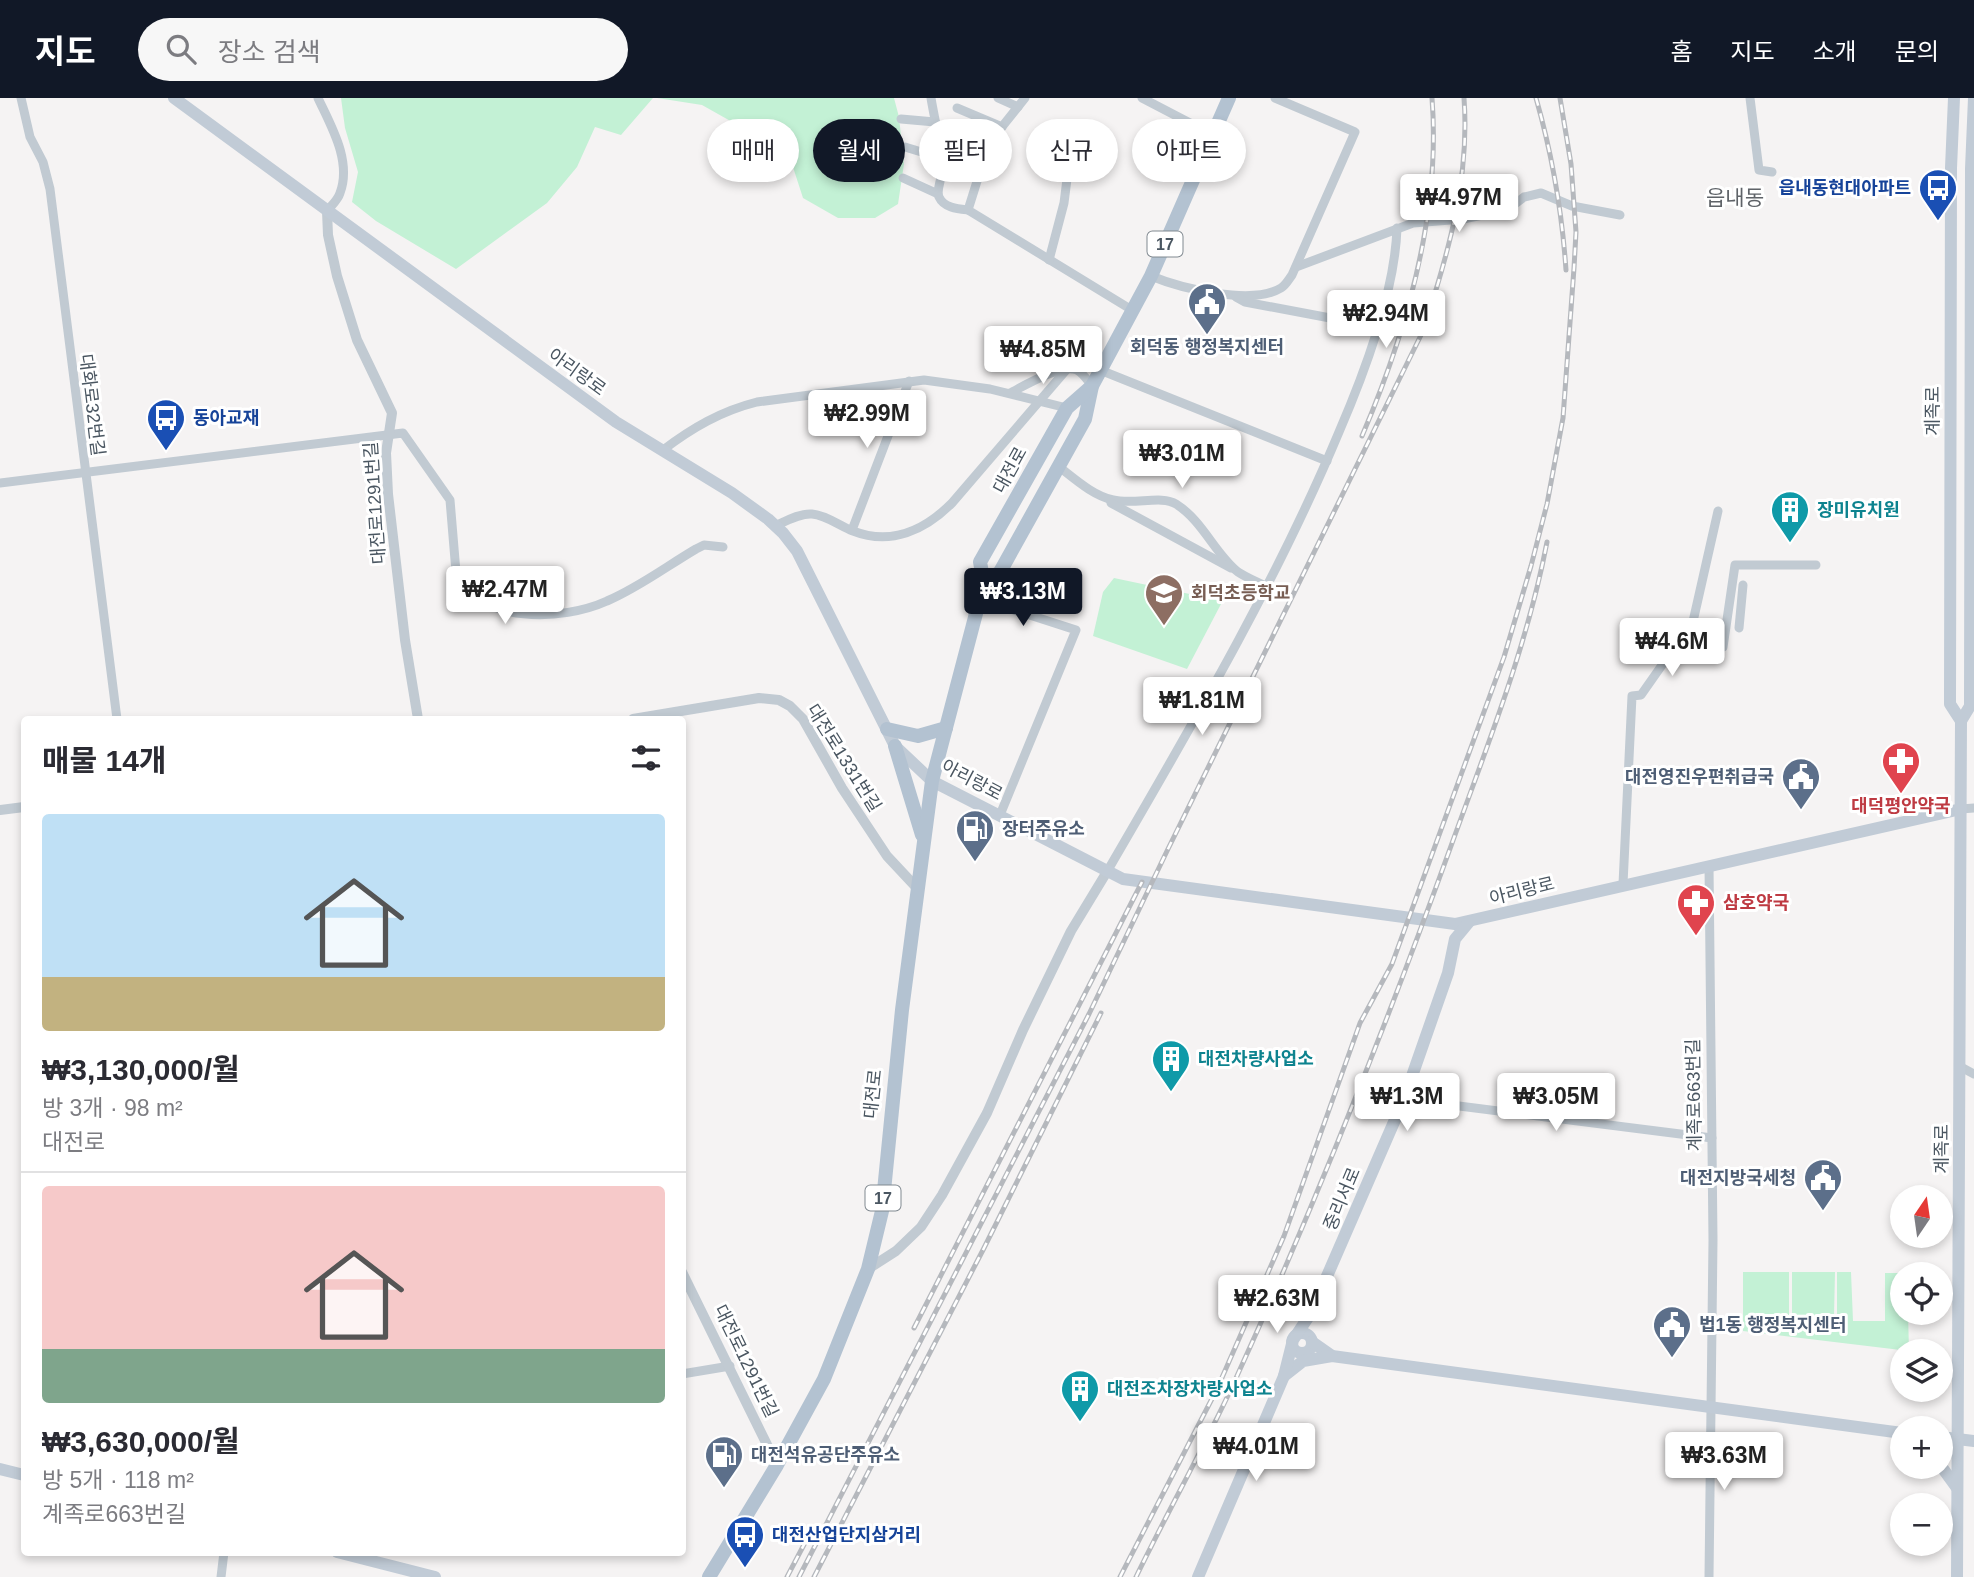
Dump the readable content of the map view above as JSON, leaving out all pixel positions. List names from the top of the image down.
{
  "streets": {
    "main road": [
      "17",
      "아리랑로",
      "계족로",
      "대전로",
      "중리서로"
    ],
    "street": [
      "대화로32번길",
      "대전로1291번길",
      "대전로1331번길",
      "계족로663번길"
    ]
  },
  "crossings": [
    ["아리랑로", "계족로"],
    ["아리랑로", "대전로"],
    ["아리랑로", "대전로1291번길"],
    ["아리랑로", "계족로663번길"],
    ["아리랑로", "중리서로"],
    ["대전로", "대전로1291번길"],
    ["대전로", "대전로1331번길"]
  ],
  "districts": ["읍내동"],
  "places": {
    "bus stop": ["읍내동현대아파트", "동아교재", "대전산업단지삼거리"],
    "public building": [
      "회덕동 행정복지센터",
      "대전영진우편취급국",
      "대전지방국세청",
      "법1동 행정복지센터"
    ],
    "building": ["장미유치원", "대전차량사업소", "대전조차장차량사업소"],
    "school or university": ["회덕초등학교"],
    "pharmacy": ["대덕평안약국", "삼호약국"],
    "fuel station": ["장터주유소", "대전석유공단주유소"]
  },
  "north": "top",
  "page": {
    "header": "지도",
    "search": "장소 검색",
    "nav": [
      "홈",
      "지도",
      "소개",
      "문의"
    ],
    "chip": [
      "매매",
      "월세",
      "필터",
      "신규",
      "아파트"
    ],
    "price": [
      "₩4.97M",
      "₩2.94M",
      "₩4.85M",
      "₩2.99M",
      "₩3.01M",
      "₩2.47M",
      "₩3.13M",
      "₩4.6M",
      "₩1.81M",
      "₩1.3M",
      "₩3.05M",
      "₩2.63M",
      "₩4.01M",
      "₩3.63M"
    ],
    "heading": "매물 14개",
    "list": [
      {
        "name": "₩3,130,000/월",
        "note": "방 3개 · 98 m² · 대전로"
      },
      {
        "name": "₩3,630,000/월",
        "note": "방 5개 · 118 m² · 계족로663번길"
      }
    ],
    "map_buttons": ["+", "−"]
  }
}
